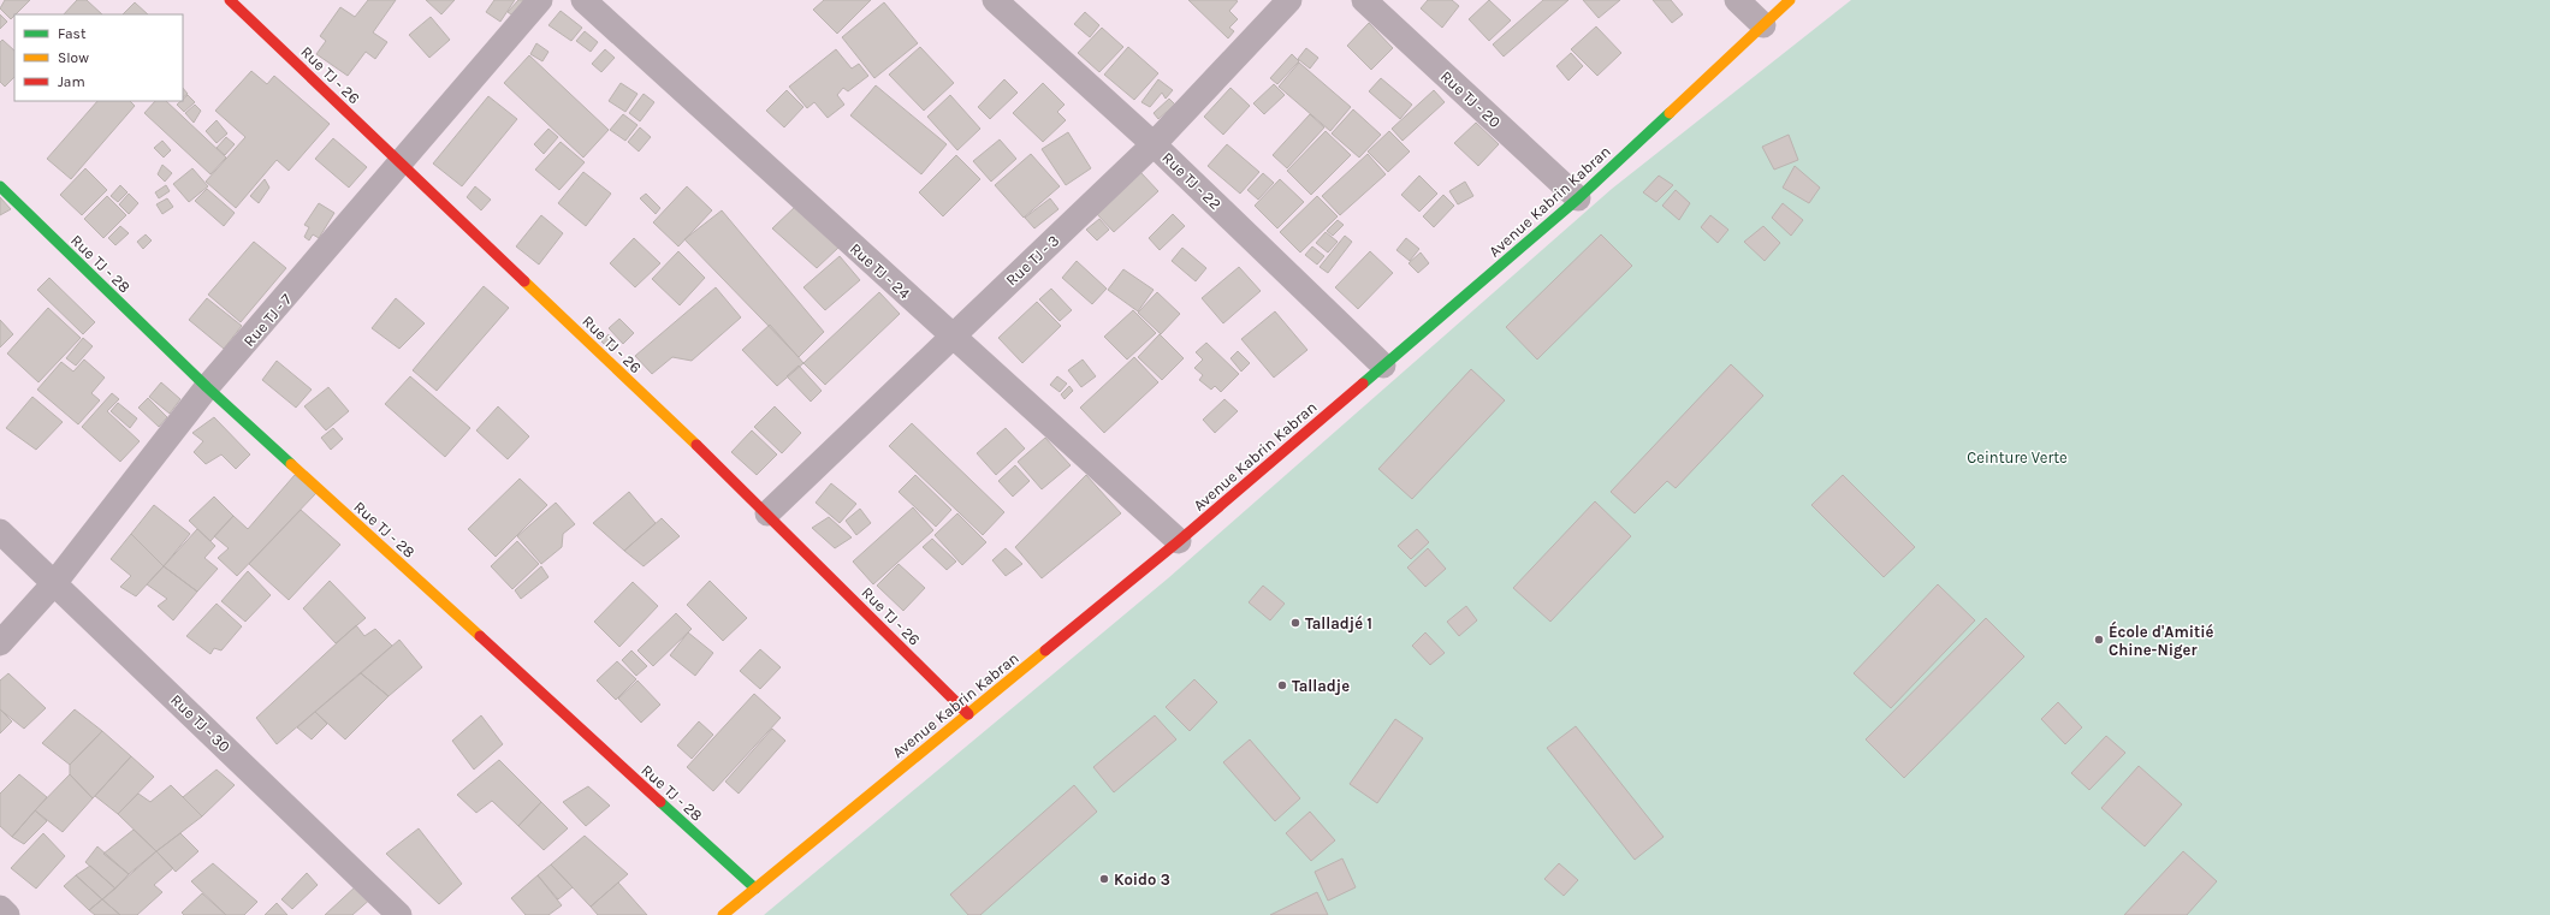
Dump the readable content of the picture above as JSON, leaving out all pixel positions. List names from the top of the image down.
{
  "streets": {
    "street": [
      "Rue TJ - 26",
      "Rue TJ - 20",
      "Rue TJ - 22",
      "Avenue Kabrin Kabran",
      "Rue TJ - 3",
      "Rue TJ - 28",
      "Rue TJ - 24",
      "Rue TJ - 7",
      "Rue TJ - 30"
    ]
  },
  "crossings": [
    ["Rue TJ - 26", "Avenue Kabrin Kabran"],
    ["Rue TJ - 26", "Rue TJ - 3"],
    ["Rue TJ - 26", "Rue TJ - 7"],
    ["Rue TJ - 20", "Avenue Kabrin Kabran"],
    ["Rue TJ - 22", "Avenue Kabrin Kabran"],
    ["Rue TJ - 22", "Rue TJ - 3"],
    ["Avenue Kabrin Kabran", "Rue TJ - 28"],
    ["Avenue Kabrin Kabran", "Rue TJ - 24"],
    ["Rue TJ - 3", "Rue TJ - 24"],
    ["Rue TJ - 28", "Rue TJ - 7"],
    ["Rue TJ - 7", "Rue TJ - 30"]
  ],
  "parks": ["Ceinture Verte"],
  "places": [
    "Talladjé 1",
    "École d'Amitié Chine-Niger",
    "Talladje",
    "Koido 3"
  ],
  "legend": ["Fast", "Slow", "Jam"]
}
